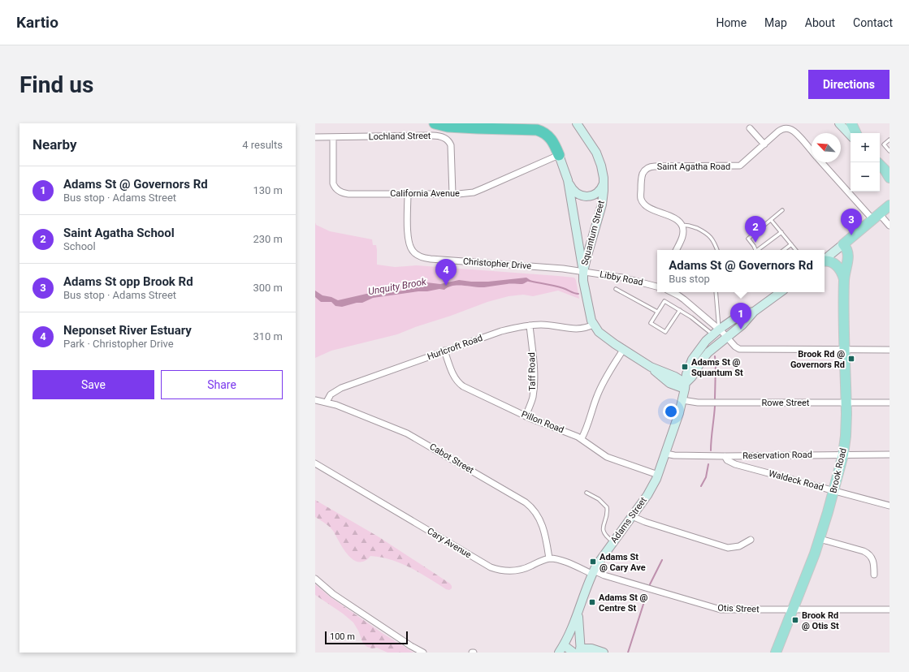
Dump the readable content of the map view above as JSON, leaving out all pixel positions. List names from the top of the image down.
{
  "streets": {
    "main road": ["Squantum Street", "Brook Road", "Adams Street"],
    "street": [
      "Lochland Street",
      "Saint Agatha Road",
      "California Avenue",
      "Christopher Drive",
      "Libby Road",
      "Hurlcroft Road",
      "Taff Road",
      "Rowe Street",
      "Pillon Road",
      "Reservation Road",
      "Cabot Street",
      "Waldeck Road",
      "Cary Avenue",
      "Otis Street"
    ]
  },
  "crossings": [
    ["Lochland Street", "California Avenue"],
    ["California Avenue", "Squantum Street"],
    ["California Avenue", "Christopher Drive"],
    ["Squantum Street", "Christopher Drive"],
    ["Squantum Street", "Libby Road"],
    ["Squantum Street", "Hurlcroft Road"],
    ["Squantum Street", "Adams Street"],
    ["Christopher Drive", "Libby Road"],
    ["Hurlcroft Road", "Taff Road"],
    ["Hurlcroft Road", "Pillon Road"],
    ["Hurlcroft Road", "Cabot Street"],
    ["Taff Road", "Pillon Road"],
    ["Rowe Street", "Brook Road"],
    ["Rowe Street", "Adams Street"],
    ["Pillon Road", "Adams Street"],
    ["Reservation Road", "Brook Road"],
    ["Reservation Road", "Waldeck Road"],
    ["Reservation Road", "Adams Street"],
    ["Cabot Street", "Cary Avenue"],
    ["Brook Road", "Waldeck Road"],
    ["Brook Road", "Otis Street"],
    ["Adams Street", "Otis Street"]
  ],
  "water": ["Unquity Brook"],
  "places": {
    "transit": [
      "Brook Rd @ Governors Rd",
      "Adams St @ Squantum St",
      "Adams St @ Cary Ave",
      "Adams St @ Centre St",
      "Brook Rd @ Otis St"
    ]
  },
  "scale_bar": "100 m",
  "north": "top left",
  "page": {
    "header": "Kartio",
    "nav": [
      "Home",
      "Map",
      "About",
      "Contact"
    ],
    "buttons": [
      "Directions",
      ["Save", "Share"]
    ],
    "title": "Find us",
    "heading": ["Nearby", "4 results"],
    "map_buttons": ["+", "−"],
    "list": [
      {
        "mark": "1",
        "name": "Adams St @ Governors Rd",
        "note": "Bus stop · Adams Street",
        "value": "130 m"
      },
      {
        "mark": "2",
        "name": "Saint Agatha School",
        "note": "School",
        "value": "230 m"
      },
      {
        "mark": "3",
        "name": "Adams St opp Brook Rd",
        "note": "Bus stop · Adams Street",
        "value": "300 m"
      },
      {
        "mark": "4",
        "name": "Neponset River Estuary",
        "note": "Park · Christopher Drive",
        "value": "310 m"
      }
    ],
    "pins": [
      "3",
      "2",
      "4",
      "1"
    ],
    "popup": ["Adams St @ Governors Rd", "Bus stop"],
    "scale": "100 m"
  }
}
